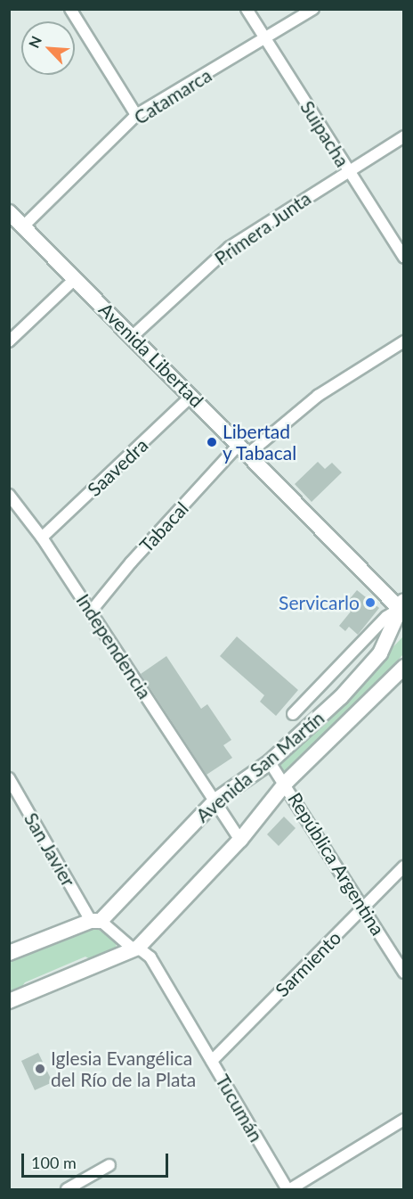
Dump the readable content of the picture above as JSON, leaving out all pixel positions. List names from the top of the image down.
{
  "streets": {
    "main road": ["Avenida Libertad", "Avenida San Martín"],
    "street": [
      "Catamarca",
      "Suipacha",
      "Primera Junta",
      "Saavedra",
      "Tabacal",
      "Independencia",
      "San Javier",
      "República Argentina",
      "Sarmiento",
      "Tucumán"
    ]
  },
  "crossings": [
    ["Catamarca", "Suipacha"],
    ["Catamarca", "Avenida Libertad"],
    ["Suipacha", "Primera Junta"],
    ["Primera Junta", "Avenida Libertad"],
    ["Avenida Libertad", "Saavedra"],
    ["Avenida Libertad", "Tabacal"],
    ["Avenida Libertad", "Avenida San Martín"],
    ["Saavedra", "Independencia"],
    ["Tabacal", "Independencia"],
    ["Independencia", "Avenida San Martín"],
    ["Avenida San Martín", "San Javier"],
    ["Avenida San Martín", "República Argentina"],
    ["Avenida San Martín", "Tucumán"],
    ["San Javier", "Tucumán"],
    ["República Argentina", "Sarmiento"],
    ["Sarmiento", "Tucumán"]
  ],
  "places": ["Libertad y Tabacal", "Servicarlo", "Iglesia Evangélica del Río de la Plata"],
  "scale_bar": "100 m",
  "north": "top left"
}
